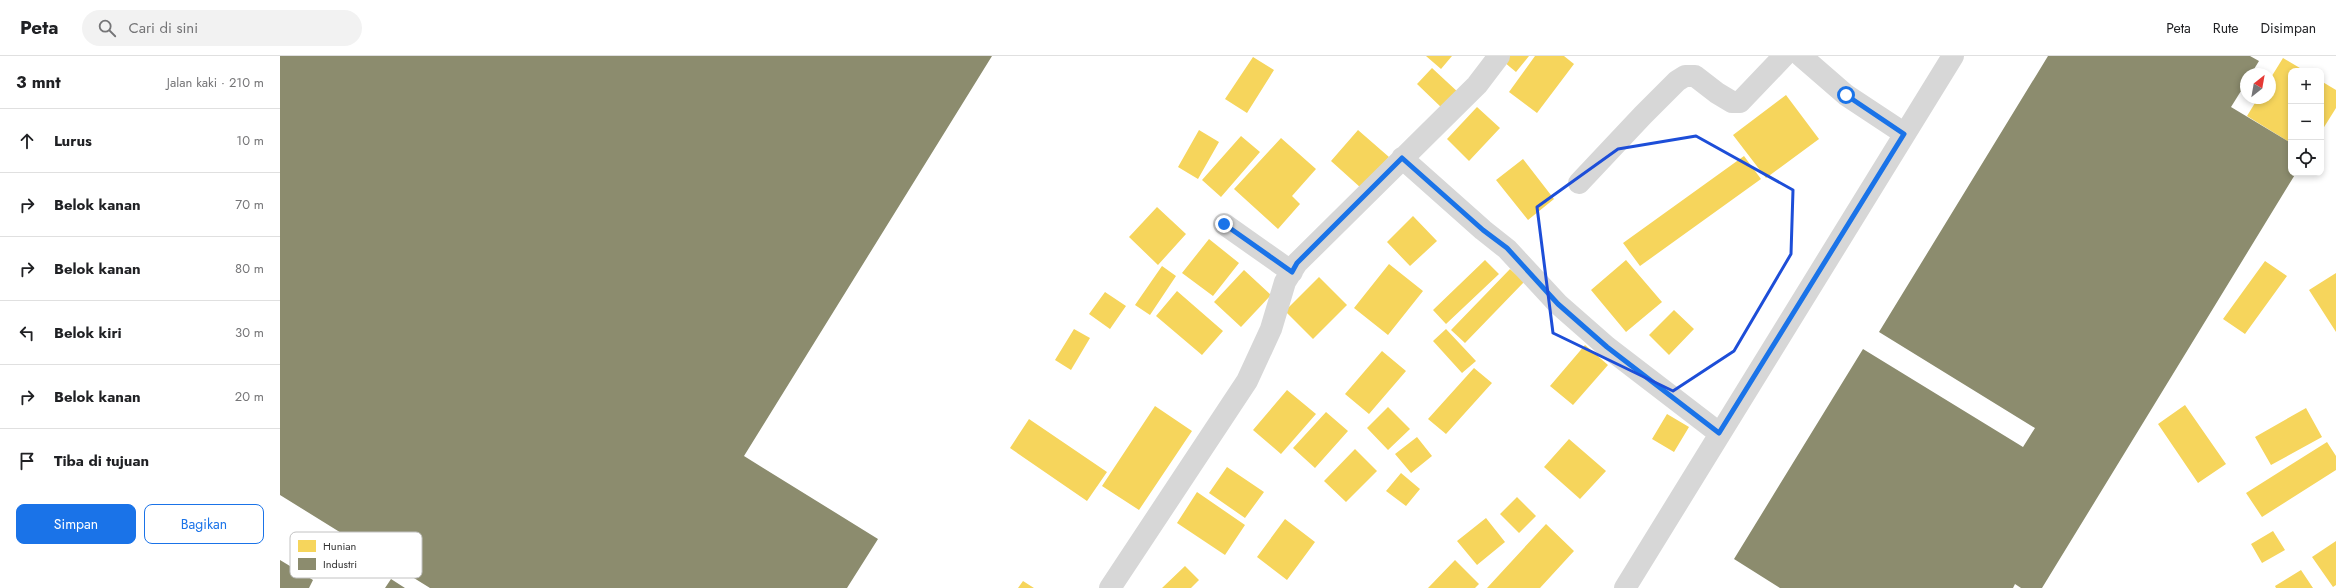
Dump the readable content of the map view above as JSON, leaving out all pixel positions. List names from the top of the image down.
{
  "legend": ["Hunian", "Industri"],
  "north": "top right",
  "page": {
    "header": "Peta",
    "search": "Cari di sini",
    "nav": ["Peta", "Rute", "Disimpan"],
    "heading": ["3 mnt", "Jalan kaki · 210 m"],
    "map_buttons": ["+", "−"],
    "list": [
      ["Lurus", "10 m"],
      ["Belok kanan", "70 m"],
      ["Belok kanan", "80 m"],
      ["Belok kiri", "30 m"],
      ["Belok kanan", "20 m"],
      "Tiba di tujuan"
    ],
    "buttons": ["Simpan", "Bagikan"]
  }
}
